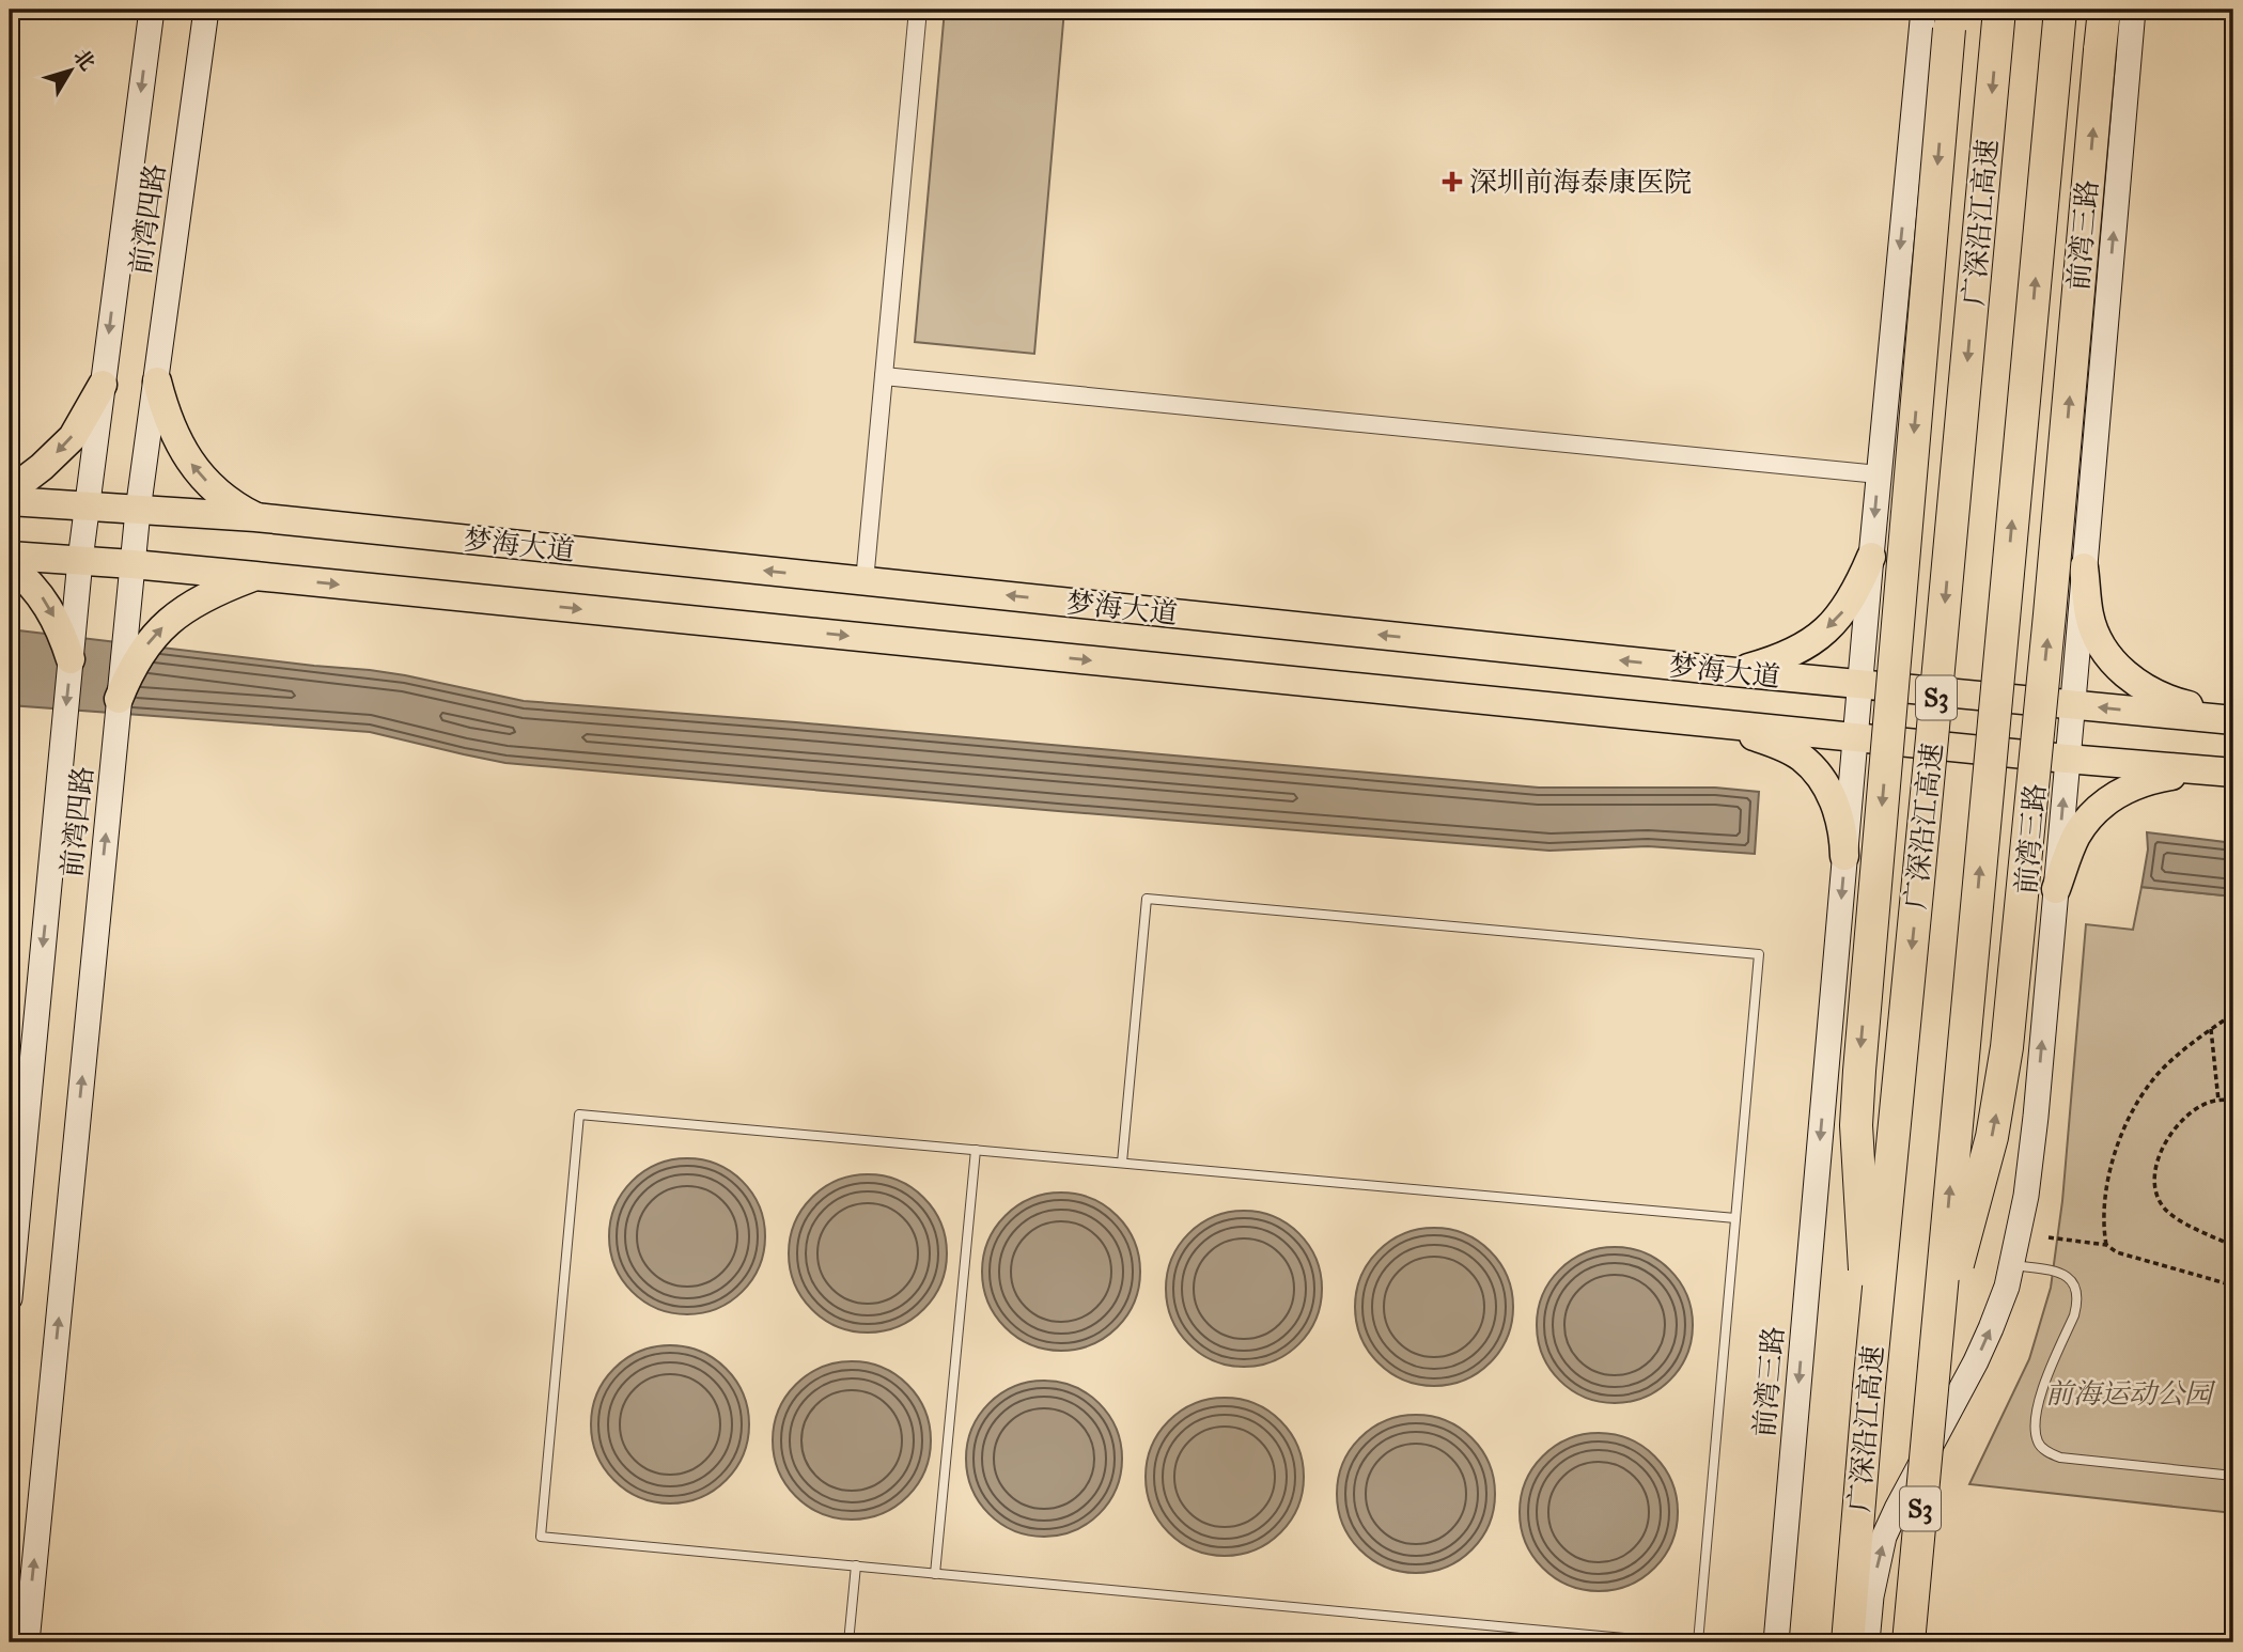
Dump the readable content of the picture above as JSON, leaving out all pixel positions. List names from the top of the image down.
{
  "streets": {
    "highway": ["广深沿江高速", "S3"],
    "main road": ["梦海大道"],
    "street": ["前湾四路", "前湾三路"]
  },
  "crossings": [
    ["前湾四路", "梦海大道"],
    ["前湾三路", "梦海大道"]
  ],
  "parks": ["前海运动公园"],
  "places": {
    "health": ["深圳前海泰康医院"]
  },
  "north": "top right"
}
